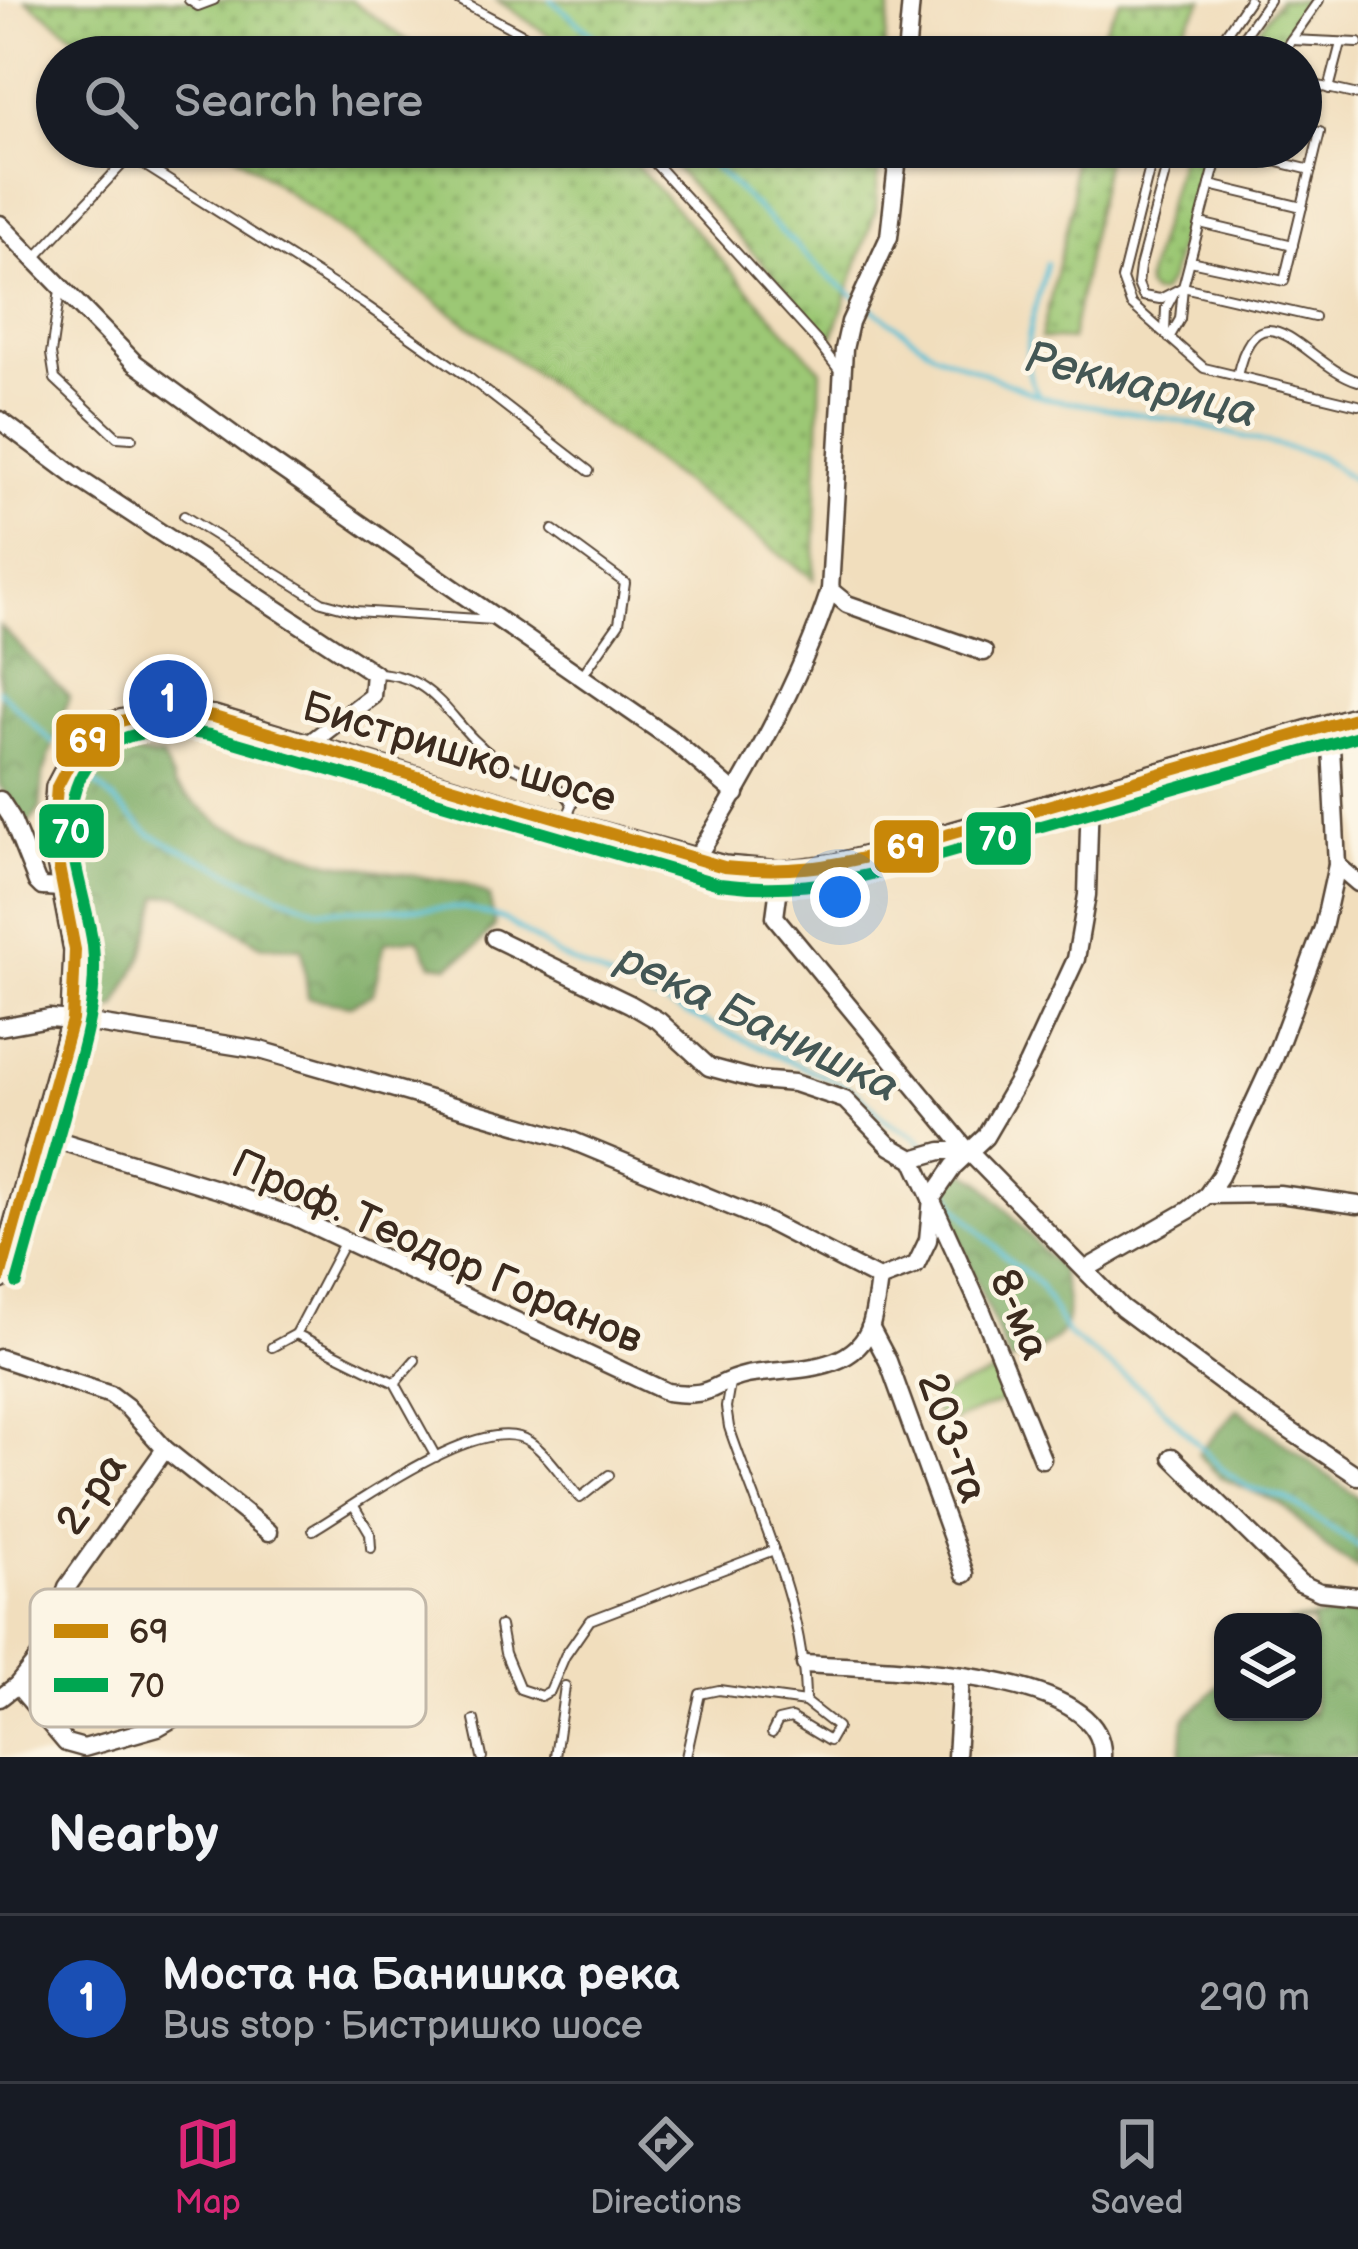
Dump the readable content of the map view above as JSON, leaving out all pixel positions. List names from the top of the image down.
{
  "streets": {
    "street": [
      "Бистришко шосе",
      "Проф. Теодор Горанов",
      "8-ма",
      "203-та",
      "2-ра"
    ]
  },
  "crossings": [
    ["Бистришко шосе", "Проф. Теодор Горанов"]
  ],
  "water": ["Рекмарица", "река Банишка"],
  "lines": ["transit line 69", "transit line 70"],
  "legend": ["69", "70"],
  "page": {
    "search": "Search here",
    "pins": "1",
    "heading": "Nearby",
    "list": [
      {
        "mark": "1",
        "name": "Моста на Банишка река",
        "note": "Bus stop · Бистришко шосе",
        "value": "290 m"
      }
    ],
    "nav": ["Map", "Directions", "Saved"]
  }
}
